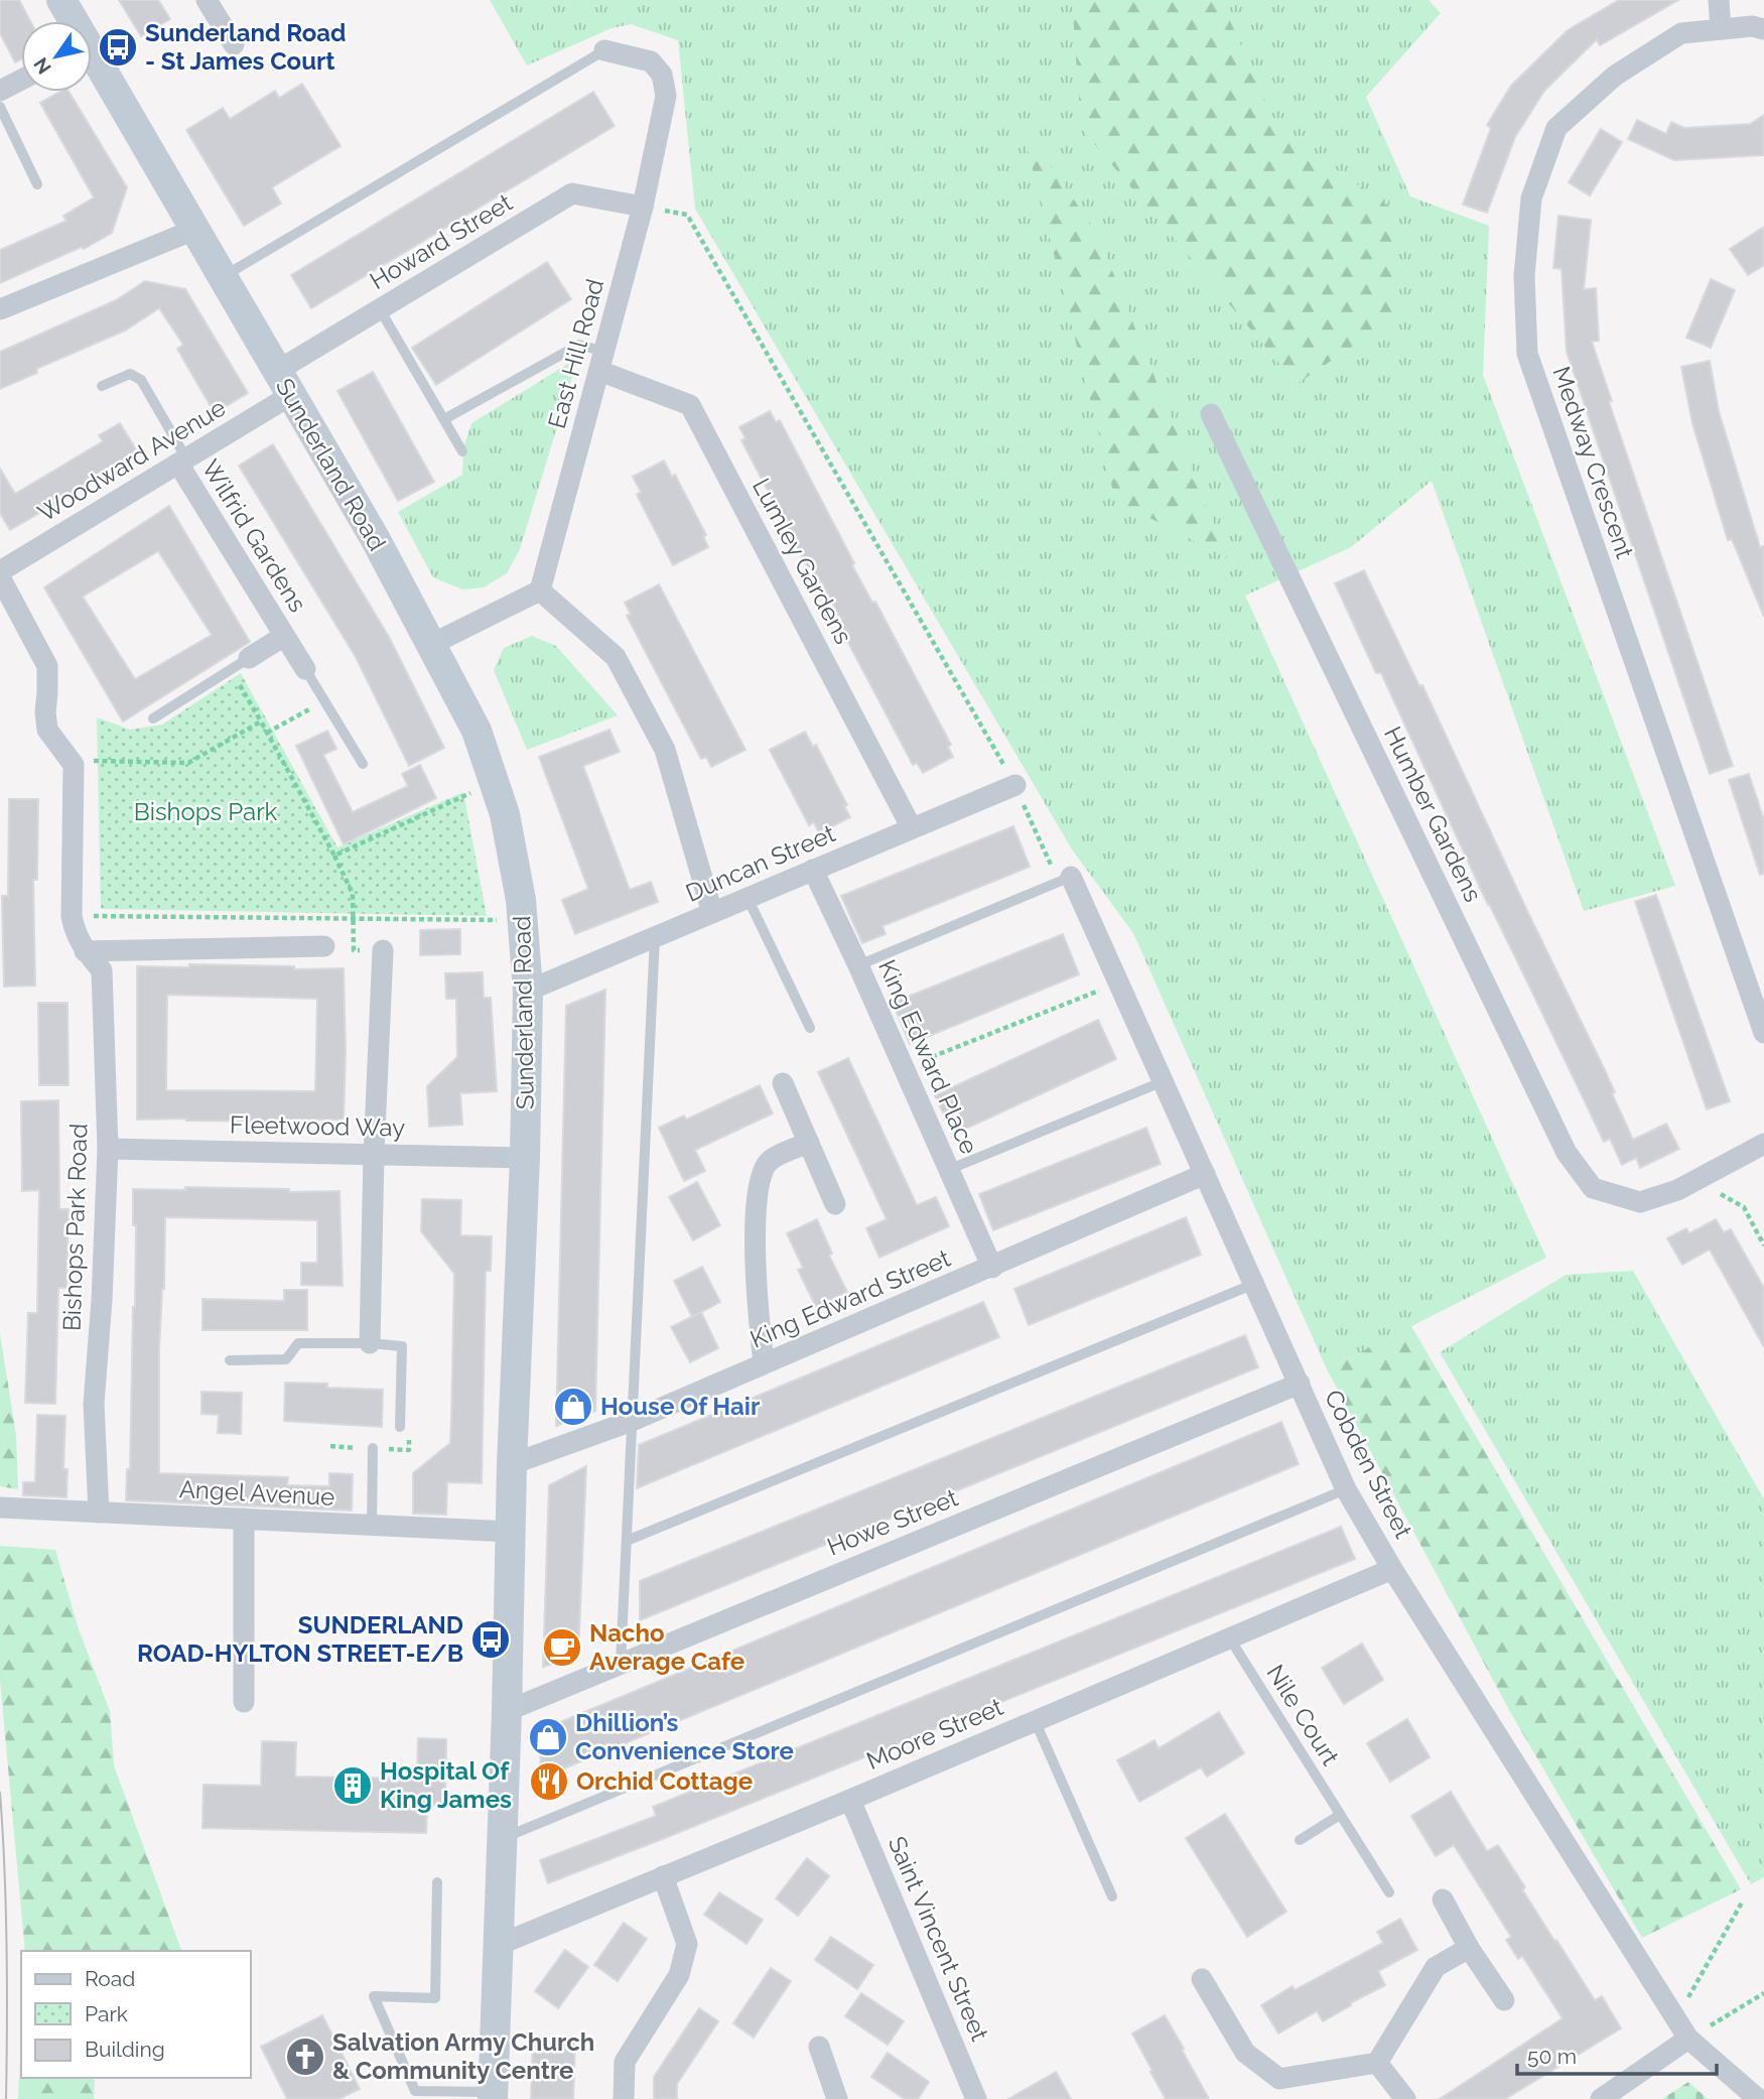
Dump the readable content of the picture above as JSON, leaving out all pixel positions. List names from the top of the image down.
{
  "streets": {
    "main road": ["Sunderland Road"],
    "street": [
      "Howard Street",
      "East Hill Road",
      "Woodward Avenue",
      "Medway Crescent",
      "Wilfrid Gardens",
      "Lumley Gardens",
      "Humber Gardens",
      "Duncan Street",
      "King Edward Place",
      "Fleetwood Way",
      "Bishops Park Road",
      "King Edward Street",
      "Cobden Street",
      "Angel Avenue",
      "Howe Street",
      "Moore Street",
      "Saint Vincent Street"
    ],
    "lane": ["Nile Court"]
  },
  "crossings": [
    ["Howard Street", "East Hill Road"],
    ["Howard Street", "Woodward Avenue"],
    ["Howard Street", "Sunderland Road"],
    ["East Hill Road", "Lumley Gardens"],
    ["Woodward Avenue", "Sunderland Road"],
    ["Woodward Avenue", "Wilfrid Gardens"],
    ["Sunderland Road", "Duncan Street"],
    ["Sunderland Road", "Fleetwood Way"],
    ["Sunderland Road", "King Edward Street"],
    ["Sunderland Road", "Angel Avenue"],
    ["Sunderland Road", "Howe Street"],
    ["Sunderland Road", "Moore Street"],
    ["Lumley Gardens", "Duncan Street"],
    ["Duncan Street", "King Edward Place"],
    ["King Edward Place", "King Edward Street"],
    ["Fleetwood Way", "Bishops Park Road"],
    ["Bishops Park Road", "Angel Avenue"],
    ["King Edward Street", "Cobden Street"],
    ["Cobden Street", "Howe Street"],
    ["Cobden Street", "Moore Street"],
    ["Nile Court", "Moore Street"],
    ["Moore Street", "Saint Vincent Street"]
  ],
  "parks": ["Bishops Park"],
  "places": {
    "bus stop": ["Sunderland Road - St James Court", "SUNDERLAND ROAD-HYLTON STREET-E/B"],
    "shop": ["House Of Hair", "Dhillion’s Convenience Store"],
    "cafe": ["Nacho Average Cafe"],
    "restaurant": ["Orchid Cottage"],
    "building": ["Hospital Of King James"],
    "church": ["Salvation Army Church & Community Centre"]
  },
  "legend": ["Road", "Park", "Building"],
  "scale_bar": "50 m",
  "north": "bottom left"
}
